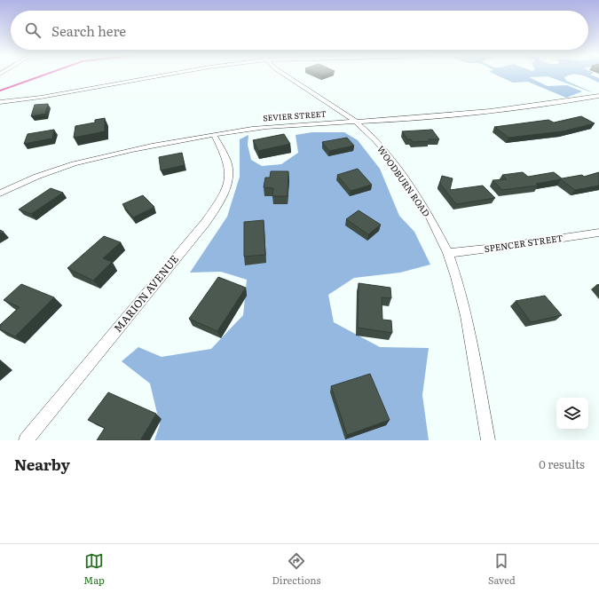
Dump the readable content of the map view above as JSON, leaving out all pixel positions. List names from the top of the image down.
{
  "streets": {
    "street": [
      "SEVIER STREET",
      "WOODBURN ROAD",
      "SPENCER STREET",
      "MARION AVENUE"
    ]
  },
  "crossings": [
    ["SEVIER STREET", "WOODBURN ROAD"],
    ["SEVIER STREET", "MARION AVENUE"],
    ["WOODBURN ROAD", "SPENCER STREET"]
  ],
  "page": {
    "search": "Search here",
    "heading": ["Nearby", "0 results"],
    "nav": ["Map", "Directions", "Saved"]
  }
}
